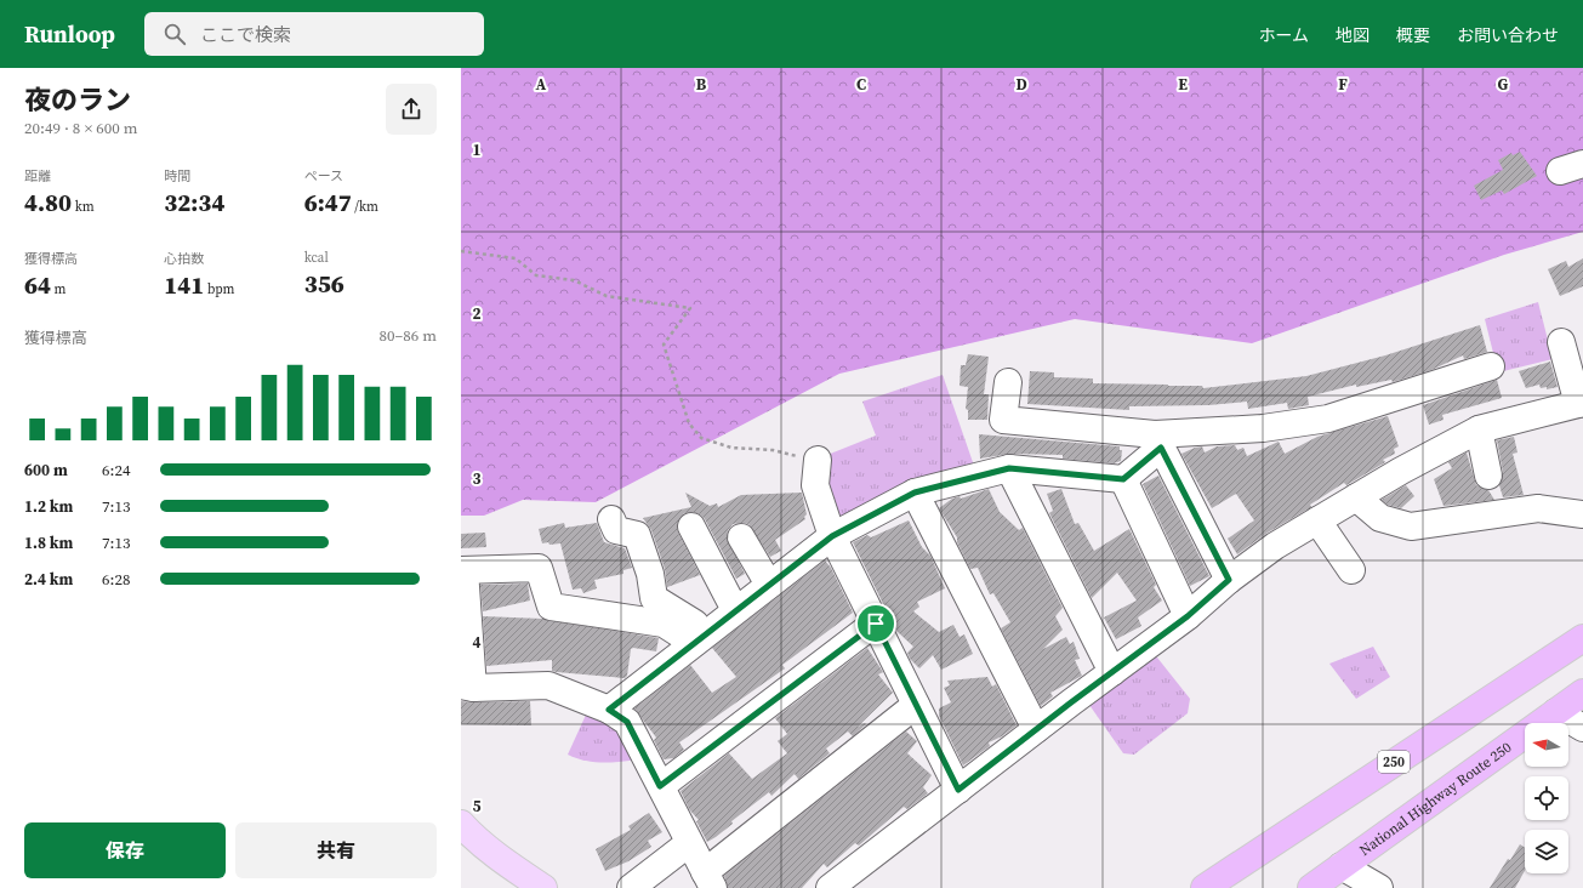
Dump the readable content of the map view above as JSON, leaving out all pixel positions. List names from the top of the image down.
{
  "streets": {
    "highway": ["250", "National Highway Route 250"]
  },
  "north": "left",
  "page": {
    "header": "Runloop",
    "search": "ここで検索",
    "nav": [
      "ホーム",
      "地図",
      "概要",
      "お問い合わせ"
    ],
    "heading": ["夜のラン", "20:49 · 8 × 600 m"],
    "stats": [
      ["距離", "4.80 km"],
      ["時間", "32:34"],
      ["ペース", "6:47 /km"],
      ["獲得標高", "64 m"],
      ["心拍数", "141 bpm"],
      ["kcal", "356"]
    ],
    "chart": ["獲得標高", "80–86 m"],
    "list": [
      {
        "name": "600 m",
        "note": "6:24"
      },
      {
        "name": "1.2 km",
        "note": "7:13"
      },
      {
        "name": "1.8 km",
        "note": "7:13"
      },
      {
        "name": "2.4 km",
        "note": "6:28"
      }
    ],
    "buttons": ["保存", "共有"]
  },
  "grid": {
    "columns": [
      "A",
      "B",
      "C",
      "D",
      "E",
      "F",
      "G"
    ],
    "rows": [
      "1",
      "2",
      "3",
      "4",
      "5"
    ]
  }
}
